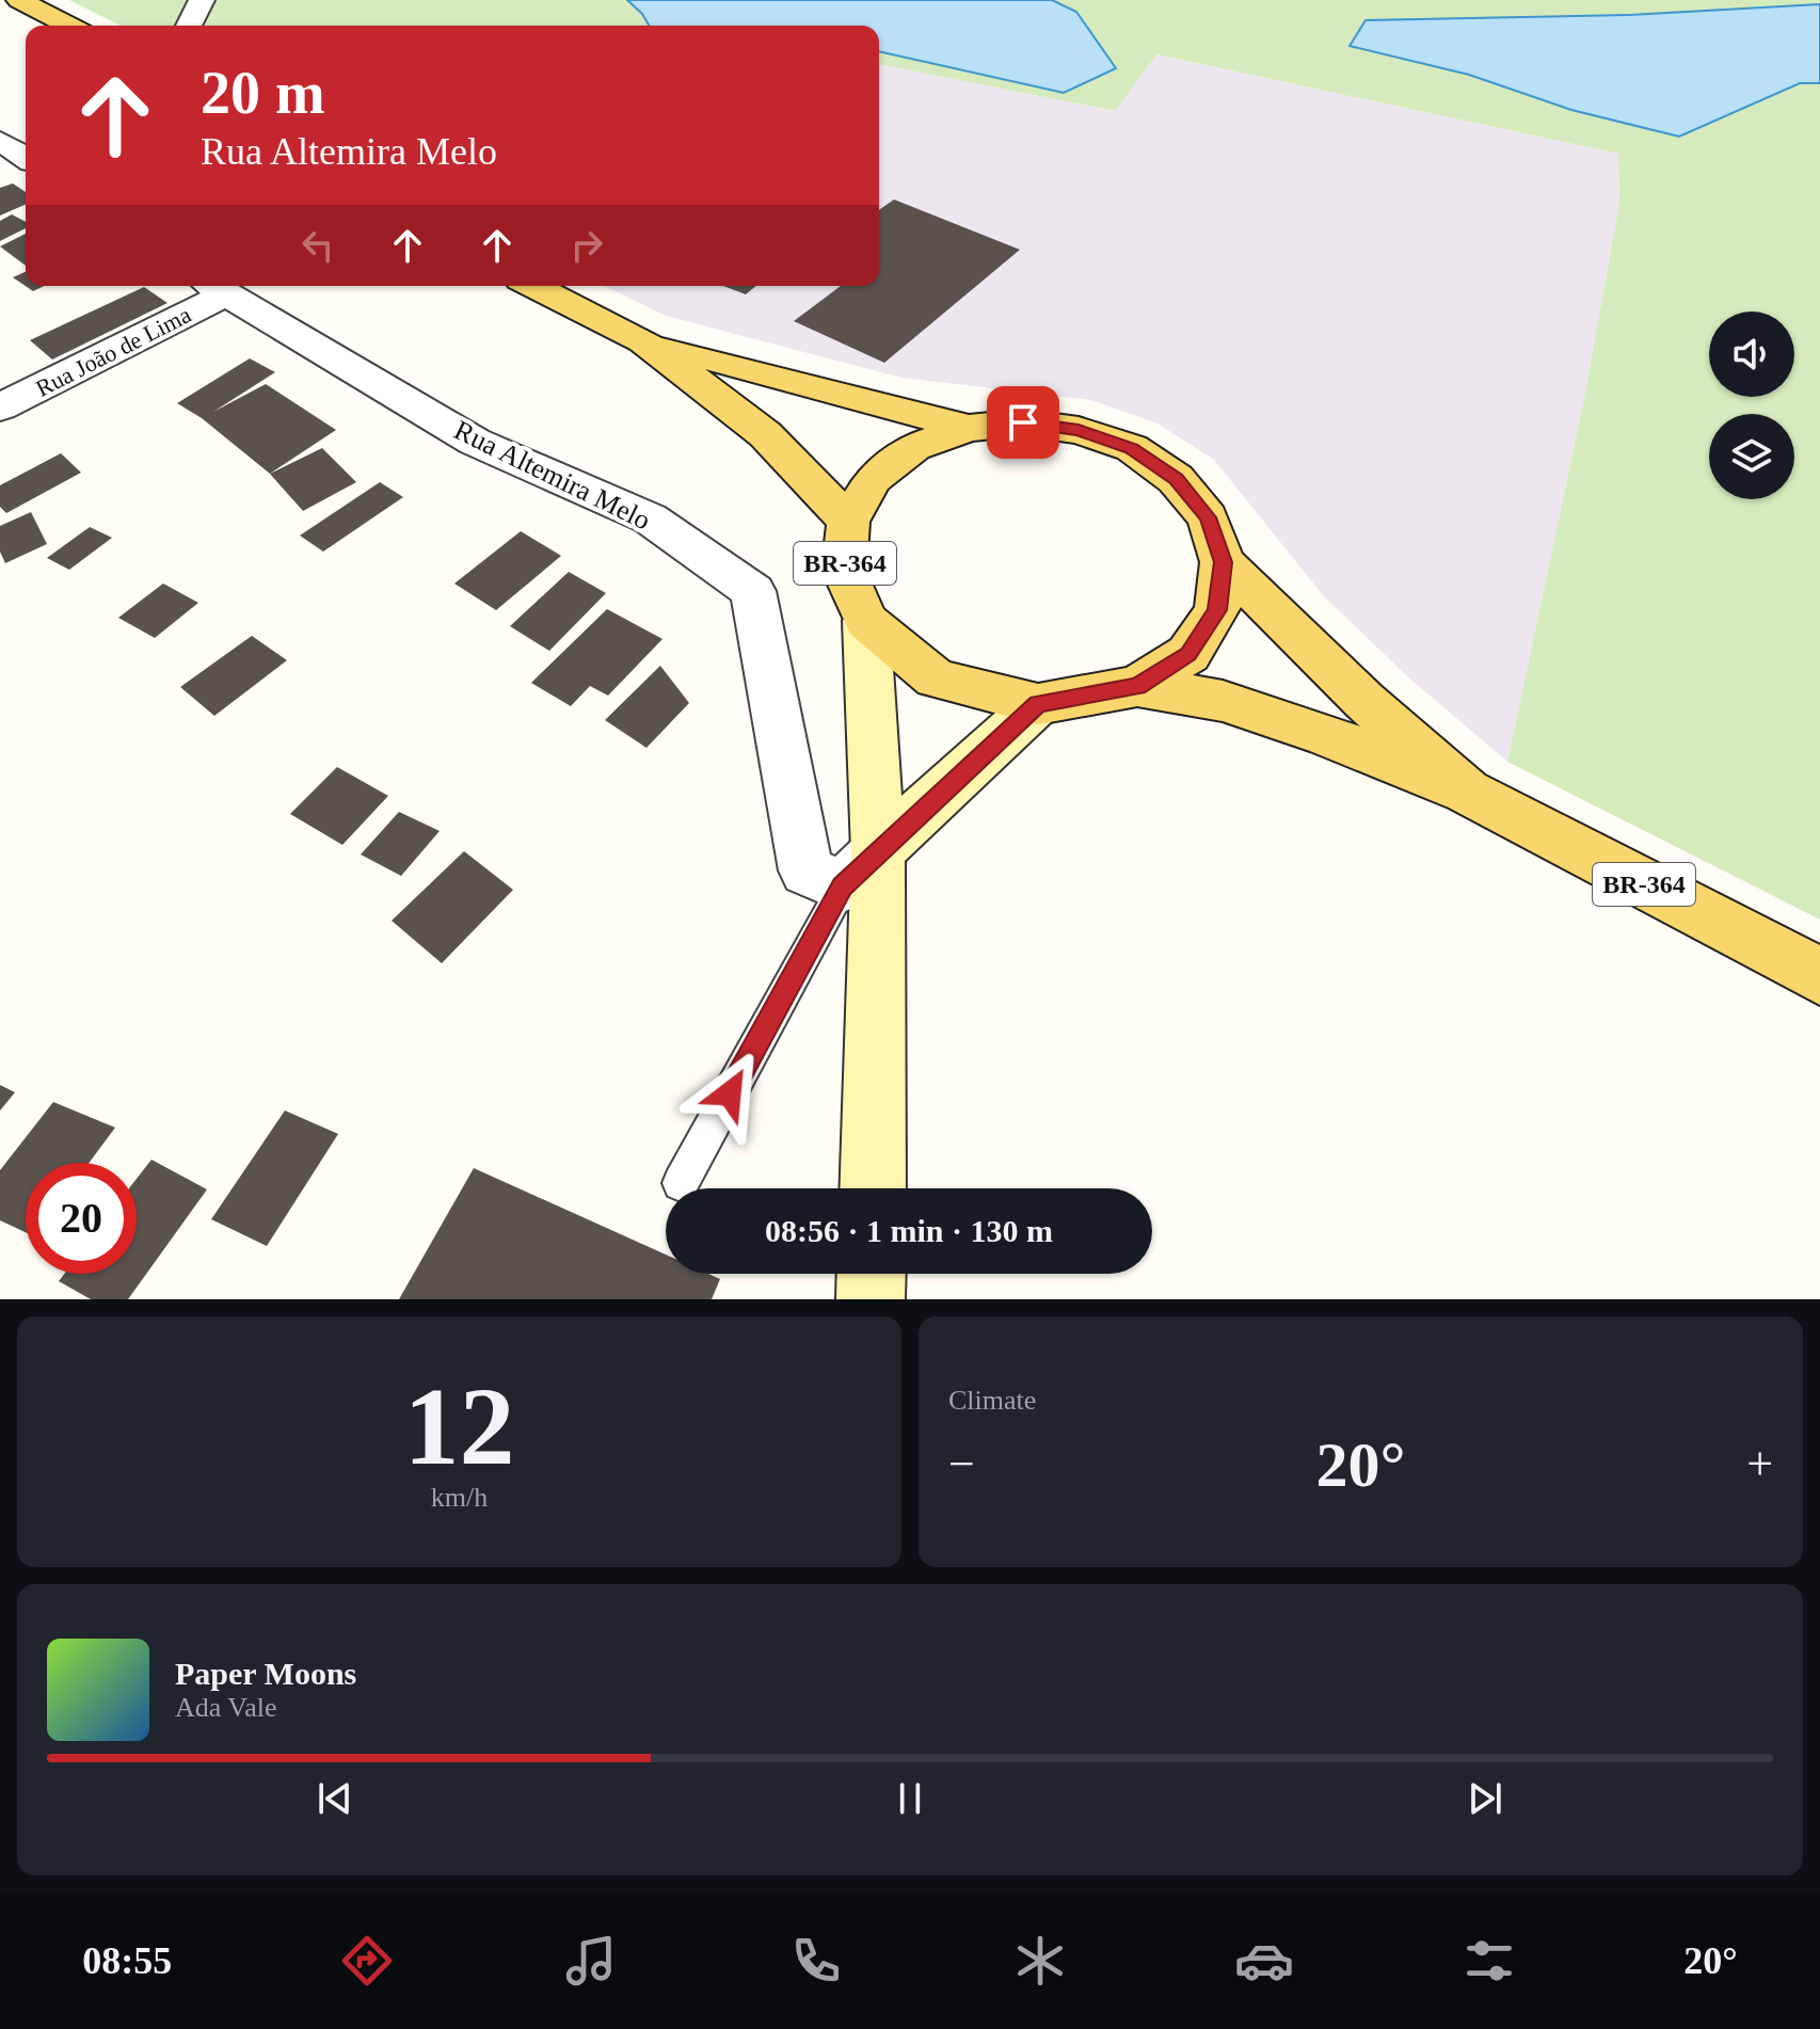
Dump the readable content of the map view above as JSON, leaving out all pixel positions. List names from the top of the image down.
{
  "streets": {
    "main road": ["BR-364"],
    "street": ["Rua João de Lima", "Rua Altemira Melo"]
  },
  "crossings": [
    ["Rua João de Lima", "Rua Altemira Melo"]
  ],
  "page": {
    "turn": ["20 m", "Rua Altemira Melo"],
    "limit": "20",
    "trip": "08:56 · 1 min · 130 m",
    "tile": [
      ["12", "km/h"],
      "Climate"
    ],
    "heat": ["−", "20°", "+"],
    "song": ["Paper Moons", "Ada Vale"],
    "tabs": ["08:55", "20°"]
  }
}
